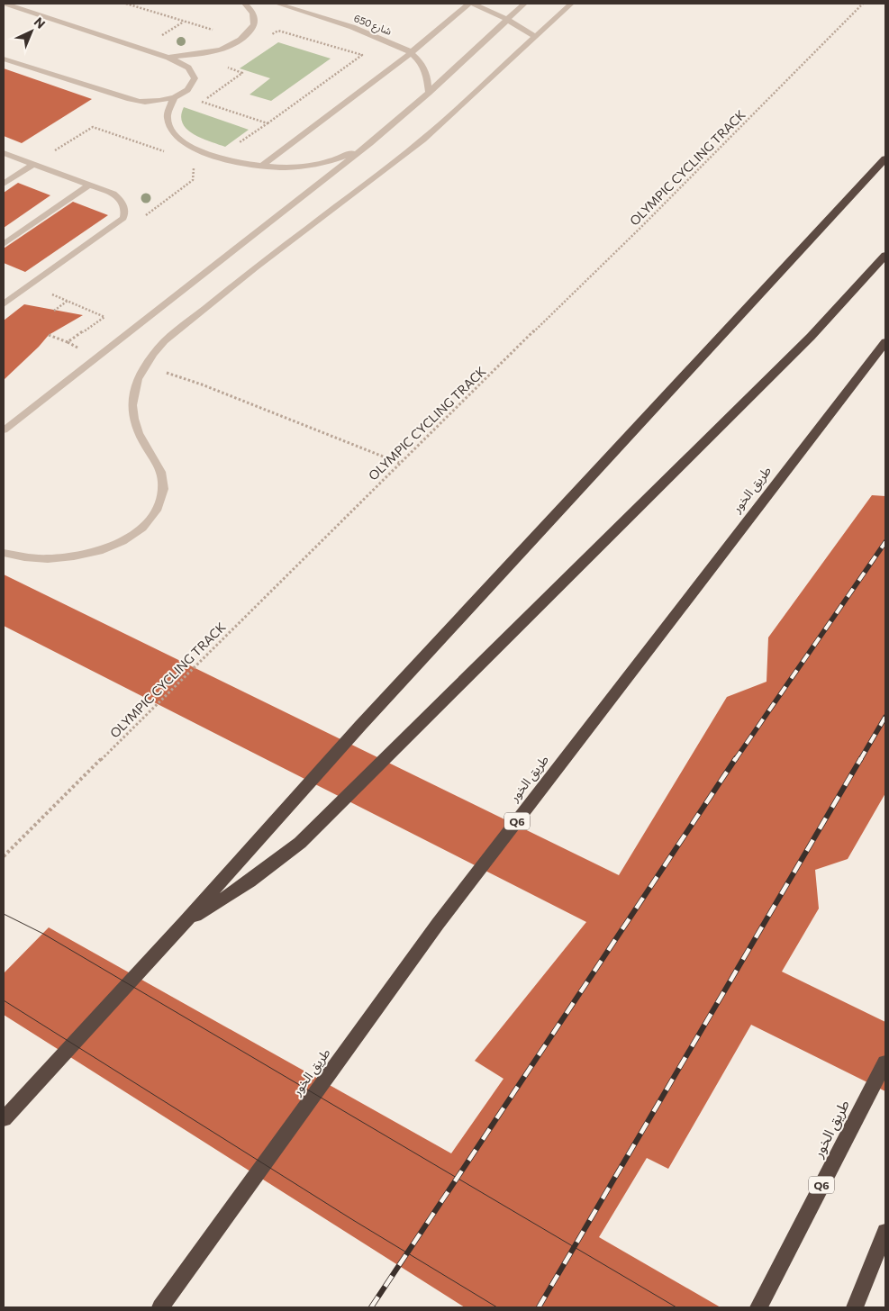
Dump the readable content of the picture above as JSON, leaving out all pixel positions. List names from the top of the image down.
{
  "streets": {
    "highway": ["طريق الخور", "Q6"],
    "street": ["شارع 650"],
    "path": ["OLYMPIC CYCLING TRACK"]
  },
  "north": "top right"
}
